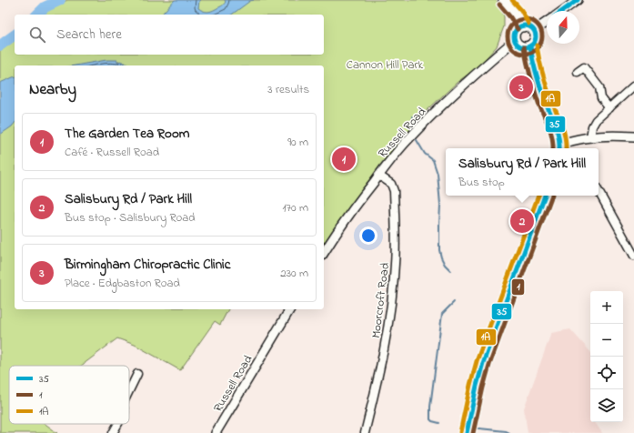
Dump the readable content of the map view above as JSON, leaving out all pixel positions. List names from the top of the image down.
{
  "streets": {
    "street": ["Russell Road", "Moorcroft Road"]
  },
  "crossings": [
    ["Russell Road", "Moorcroft Road"]
  ],
  "parks": ["Cannon Hill Park"],
  "lines": ["transit line 35", "transit line 1A", "transit line 1"],
  "legend": ["35", "1", "1A"],
  "north": "top",
  "page": {
    "search": "Search here",
    "heading": ["Nearby", "3 results"],
    "pins": ["3", "1", "2"],
    "list": [
      {
        "mark": "1",
        "name": "The Garden Tea Room",
        "note": "Café · Russell Road",
        "value": "90 m"
      },
      {
        "mark": "2",
        "name": "Salisbury Rd / Park Hill",
        "note": "Bus stop · Salisbury Road",
        "value": "170 m"
      },
      {
        "mark": "3",
        "name": "Birmingham Chiropractic Clinic",
        "note": "Place · Edgbaston Road",
        "value": "230 m"
      }
    ],
    "popup": ["Salisbury Rd / Park Hill", "Bus stop"],
    "map_buttons": ["+", "−"]
  }
}
